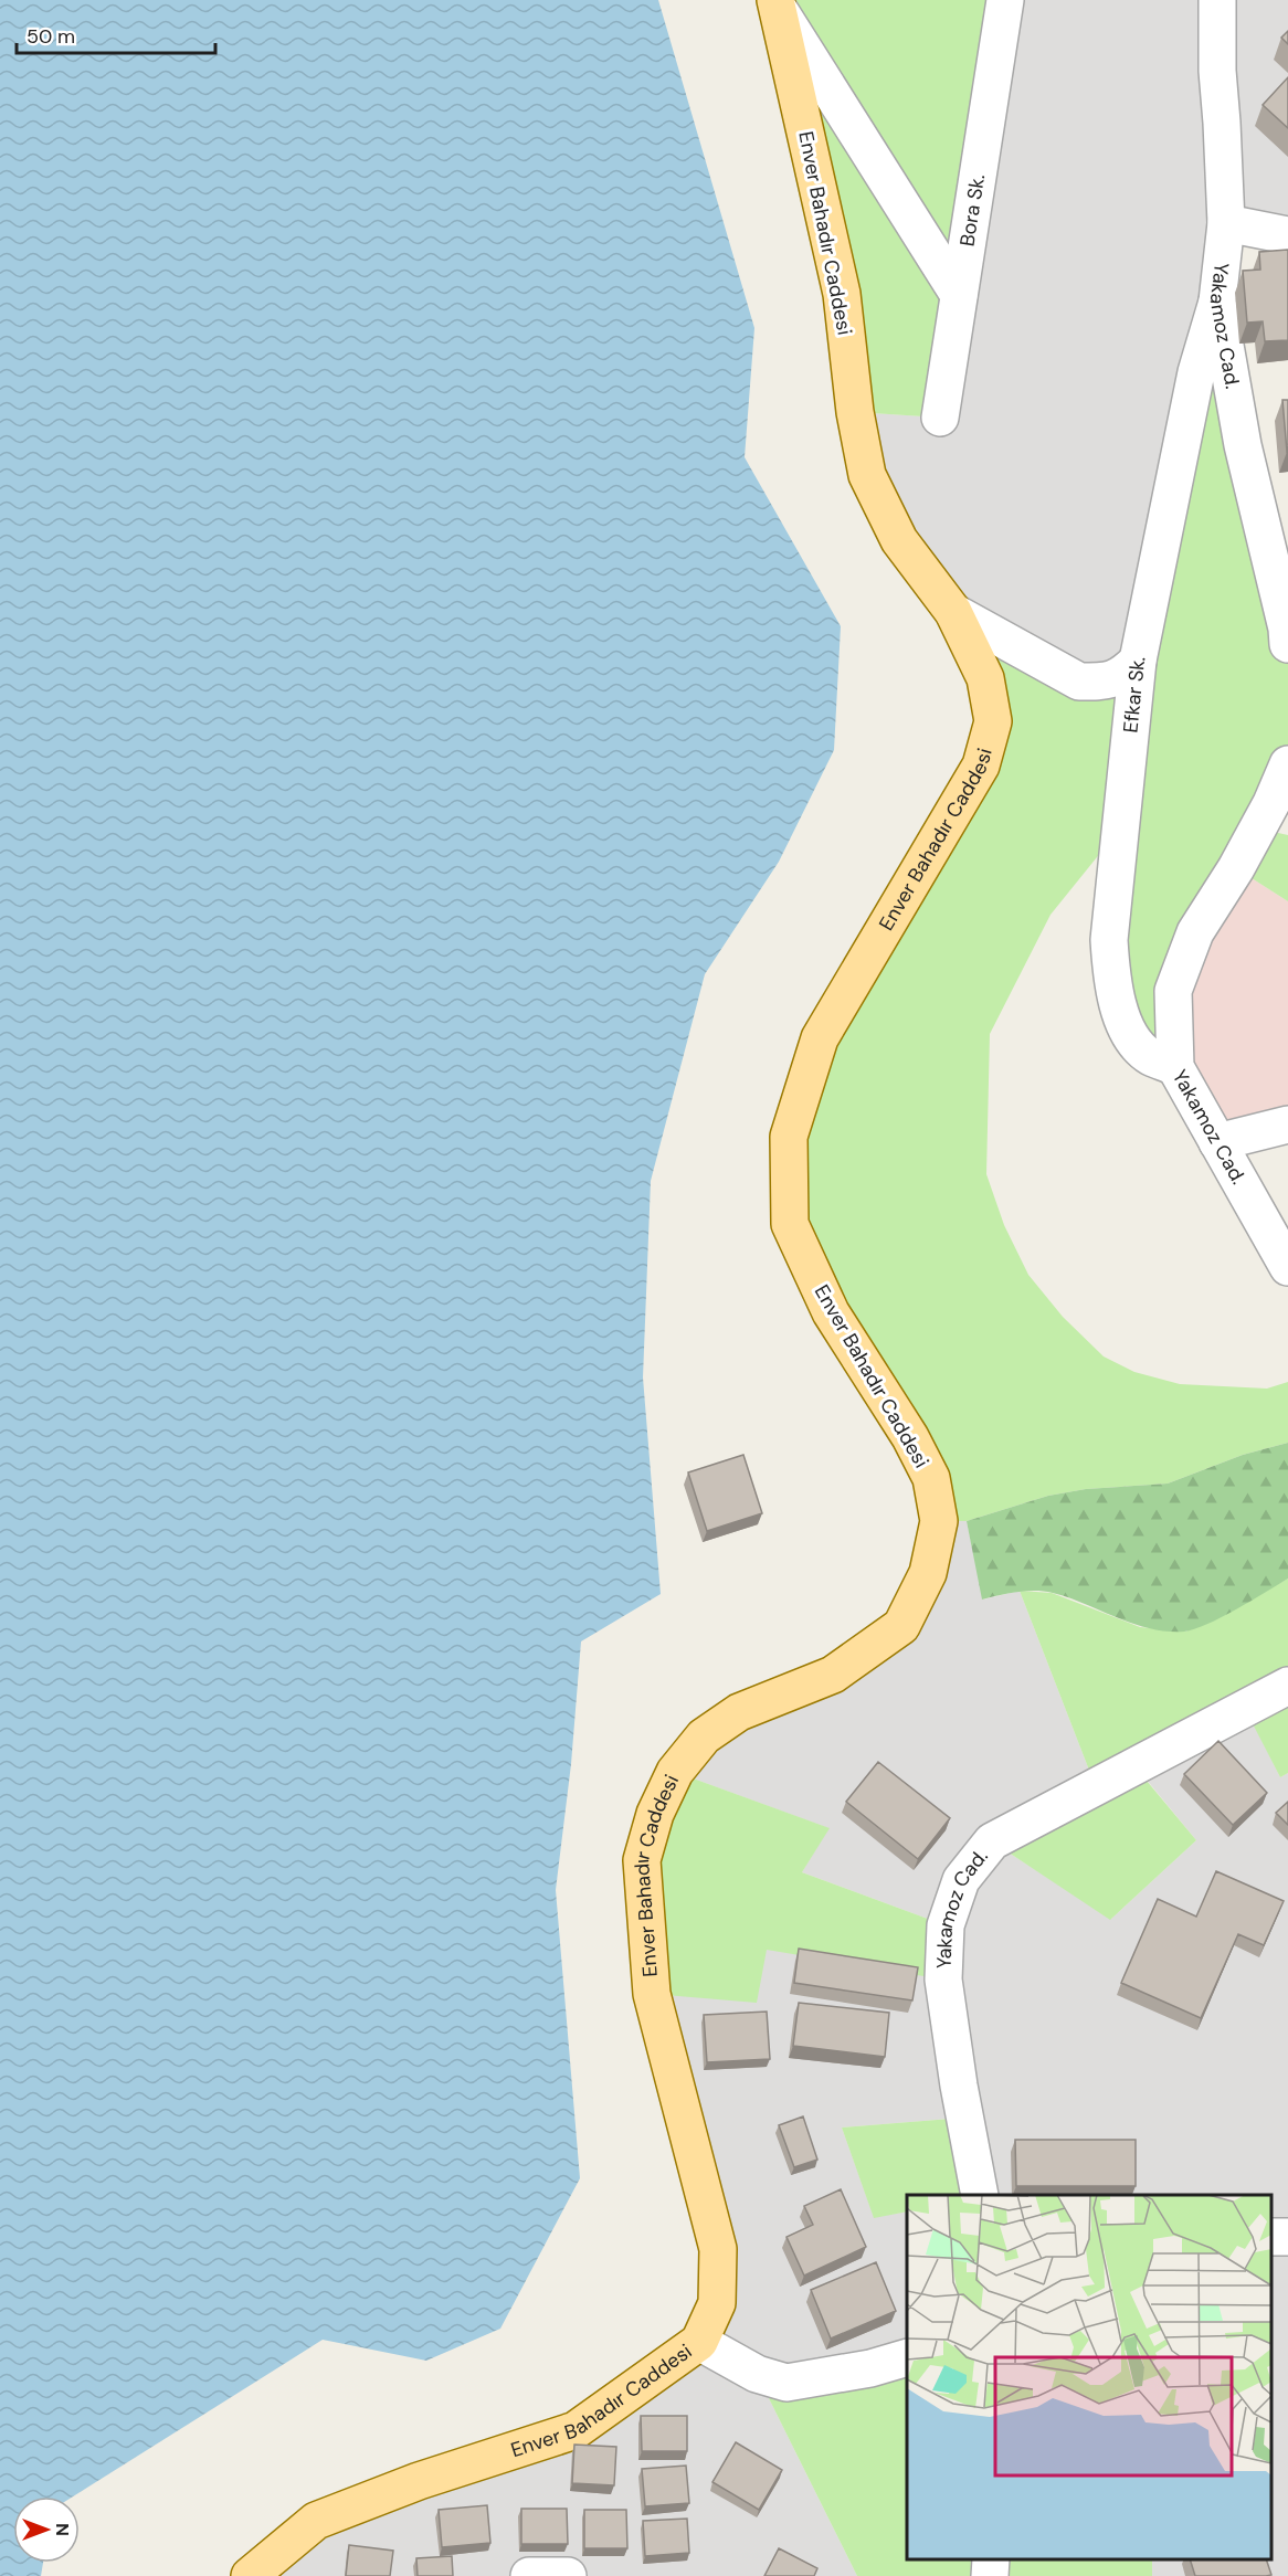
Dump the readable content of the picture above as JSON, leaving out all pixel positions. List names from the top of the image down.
{
  "streets": {
    "main road": ["Enver Bahadır Caddesi"],
    "street": ["Bora Sk.", "Yakamoz Cad.", "Efkar Sk."]
  },
  "crossings": [
    ["Yakamoz Cad.", "Efkar Sk."]
  ],
  "scale_bar": "50 m",
  "north": "right"
}
